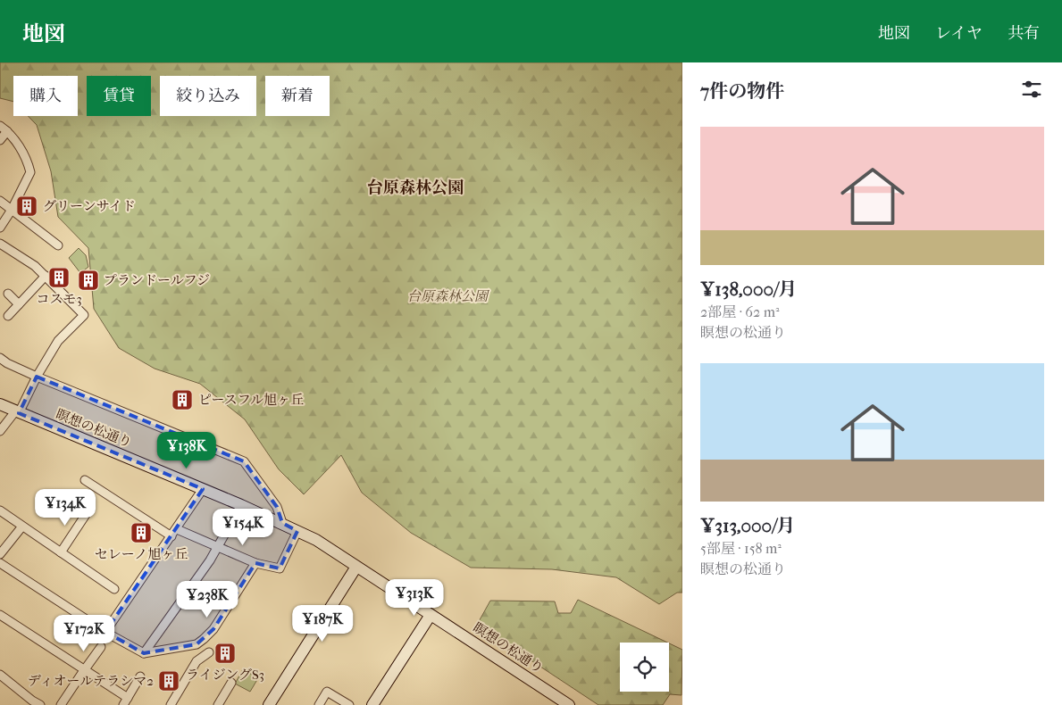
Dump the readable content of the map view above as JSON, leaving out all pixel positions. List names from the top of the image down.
{
  "streets": {
    "street": ["瞑想の松通り"]
  },
  "districts": ["台原森林公園"],
  "parks": ["台原森林公園"],
  "places": {
    "building": [
      "グリーンサイド",
      "コスモ3",
      "プランドールフジ",
      "ピースフル旭ヶ丘",
      "セレーノ旭ヶ丘",
      "ライジングS3",
      "ディオールテラシマ2"
    ]
  },
  "page": {
    "header": "地図",
    "nav": ["地図", "レイヤ", "共有"],
    "heading": "7件の物件",
    "chip": [
      "購入",
      "賃貸",
      "絞り込み",
      "新着"
    ],
    "list": [
      {
        "name": "¥138,000/月",
        "note": "2部屋 · 62 m² · 瞑想の松通り"
      },
      {
        "name": "¥313,000/月",
        "note": "5部屋 · 158 m² · 瞑想の松通り"
      }
    ],
    "price": [
      "¥138K",
      "¥134K",
      "¥154K",
      "¥313K",
      "¥238K",
      "¥187K",
      "¥172K"
    ]
  }
}
